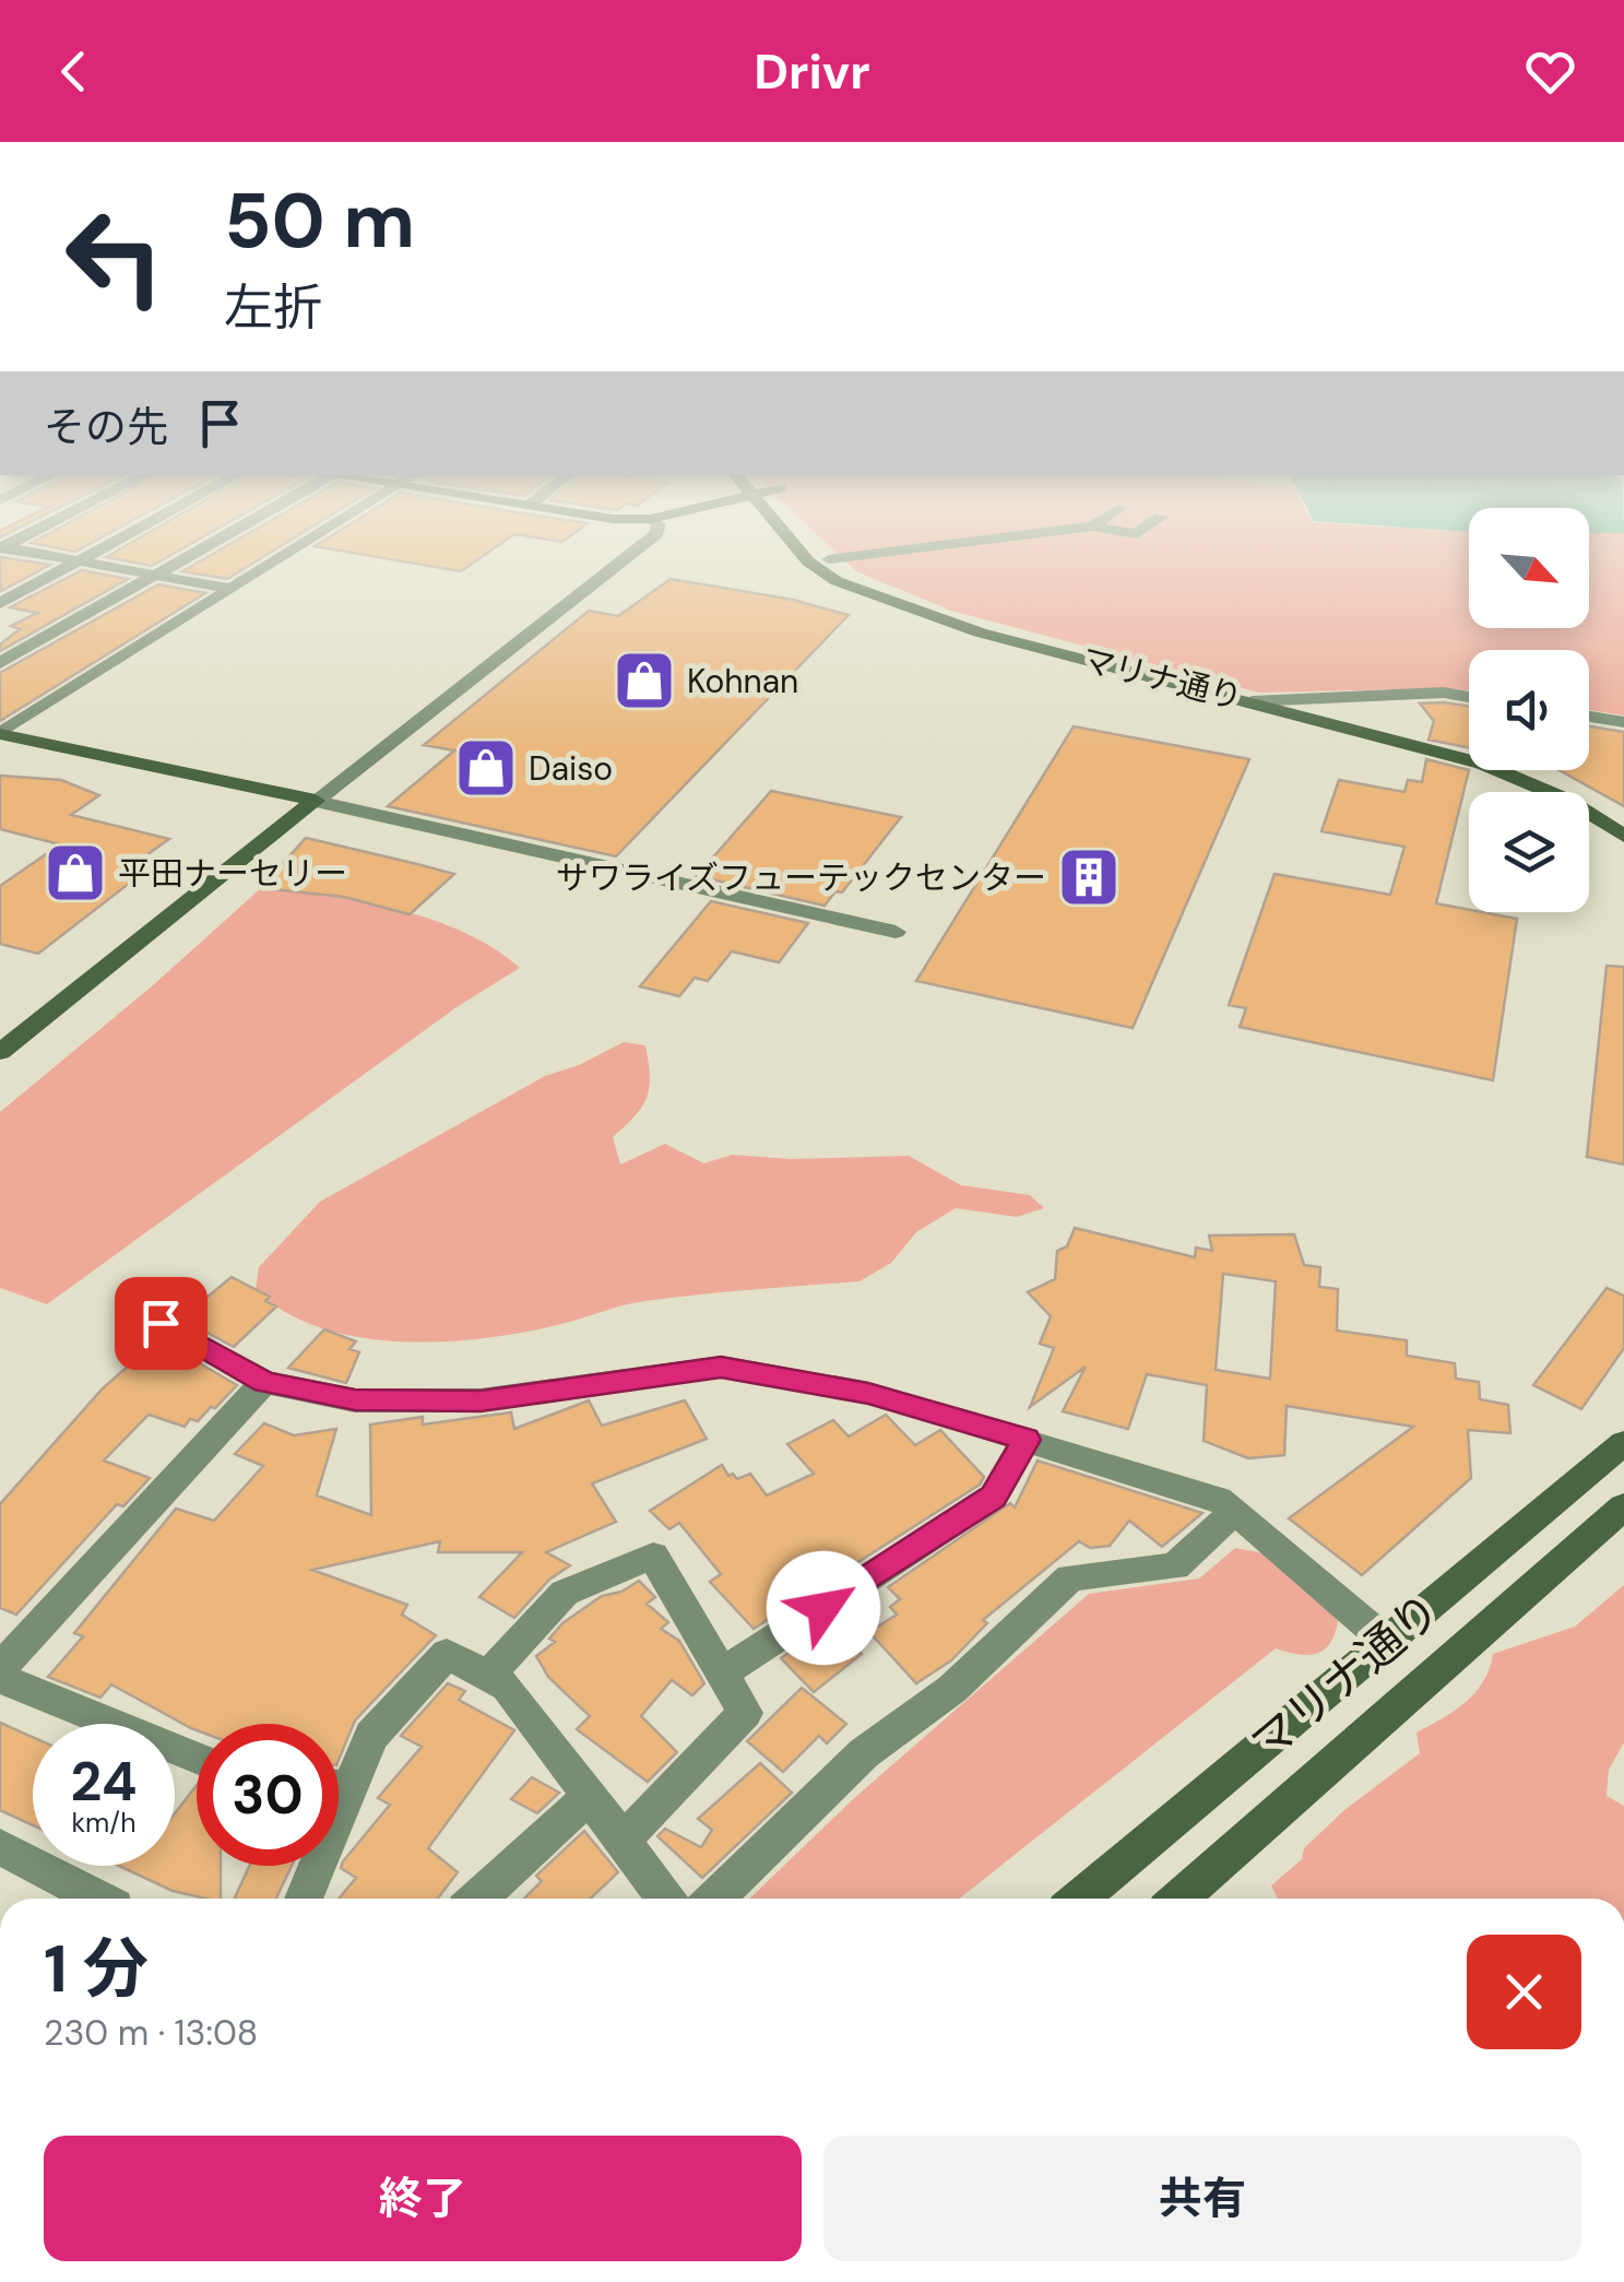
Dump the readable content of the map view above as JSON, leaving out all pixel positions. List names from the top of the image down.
{
  "streets": {
    "street": ["マリナ通り"]
  },
  "places": {
    "shop": ["Kohnan", "Daiso", "平田ナーセリー"],
    "building": ["サワライズフューテックセンター"]
  },
  "north": "bottom right",
  "page": {
    "header": "Drivr",
    "turn": ["50 m", "左折"],
    "then": "その先",
    "speed": "24 km/h",
    "limit": "30",
    "heading": ["1 分", "230 m · 13:08"],
    "buttons": ["終了", "共有"]
  }
}
